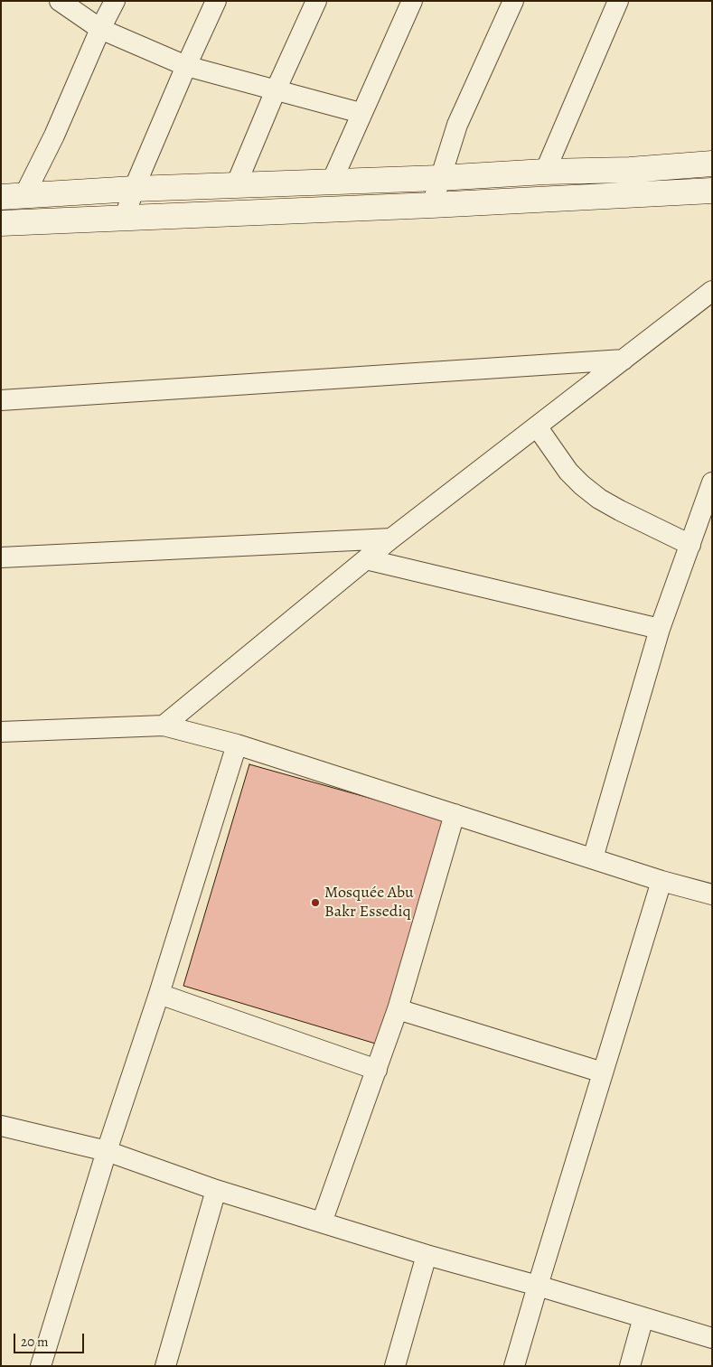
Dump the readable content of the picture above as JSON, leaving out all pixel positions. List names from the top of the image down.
{
  "places": ["Mosquée Abu Bakr Essediq"],
  "scale_bar": "20 m"
}
